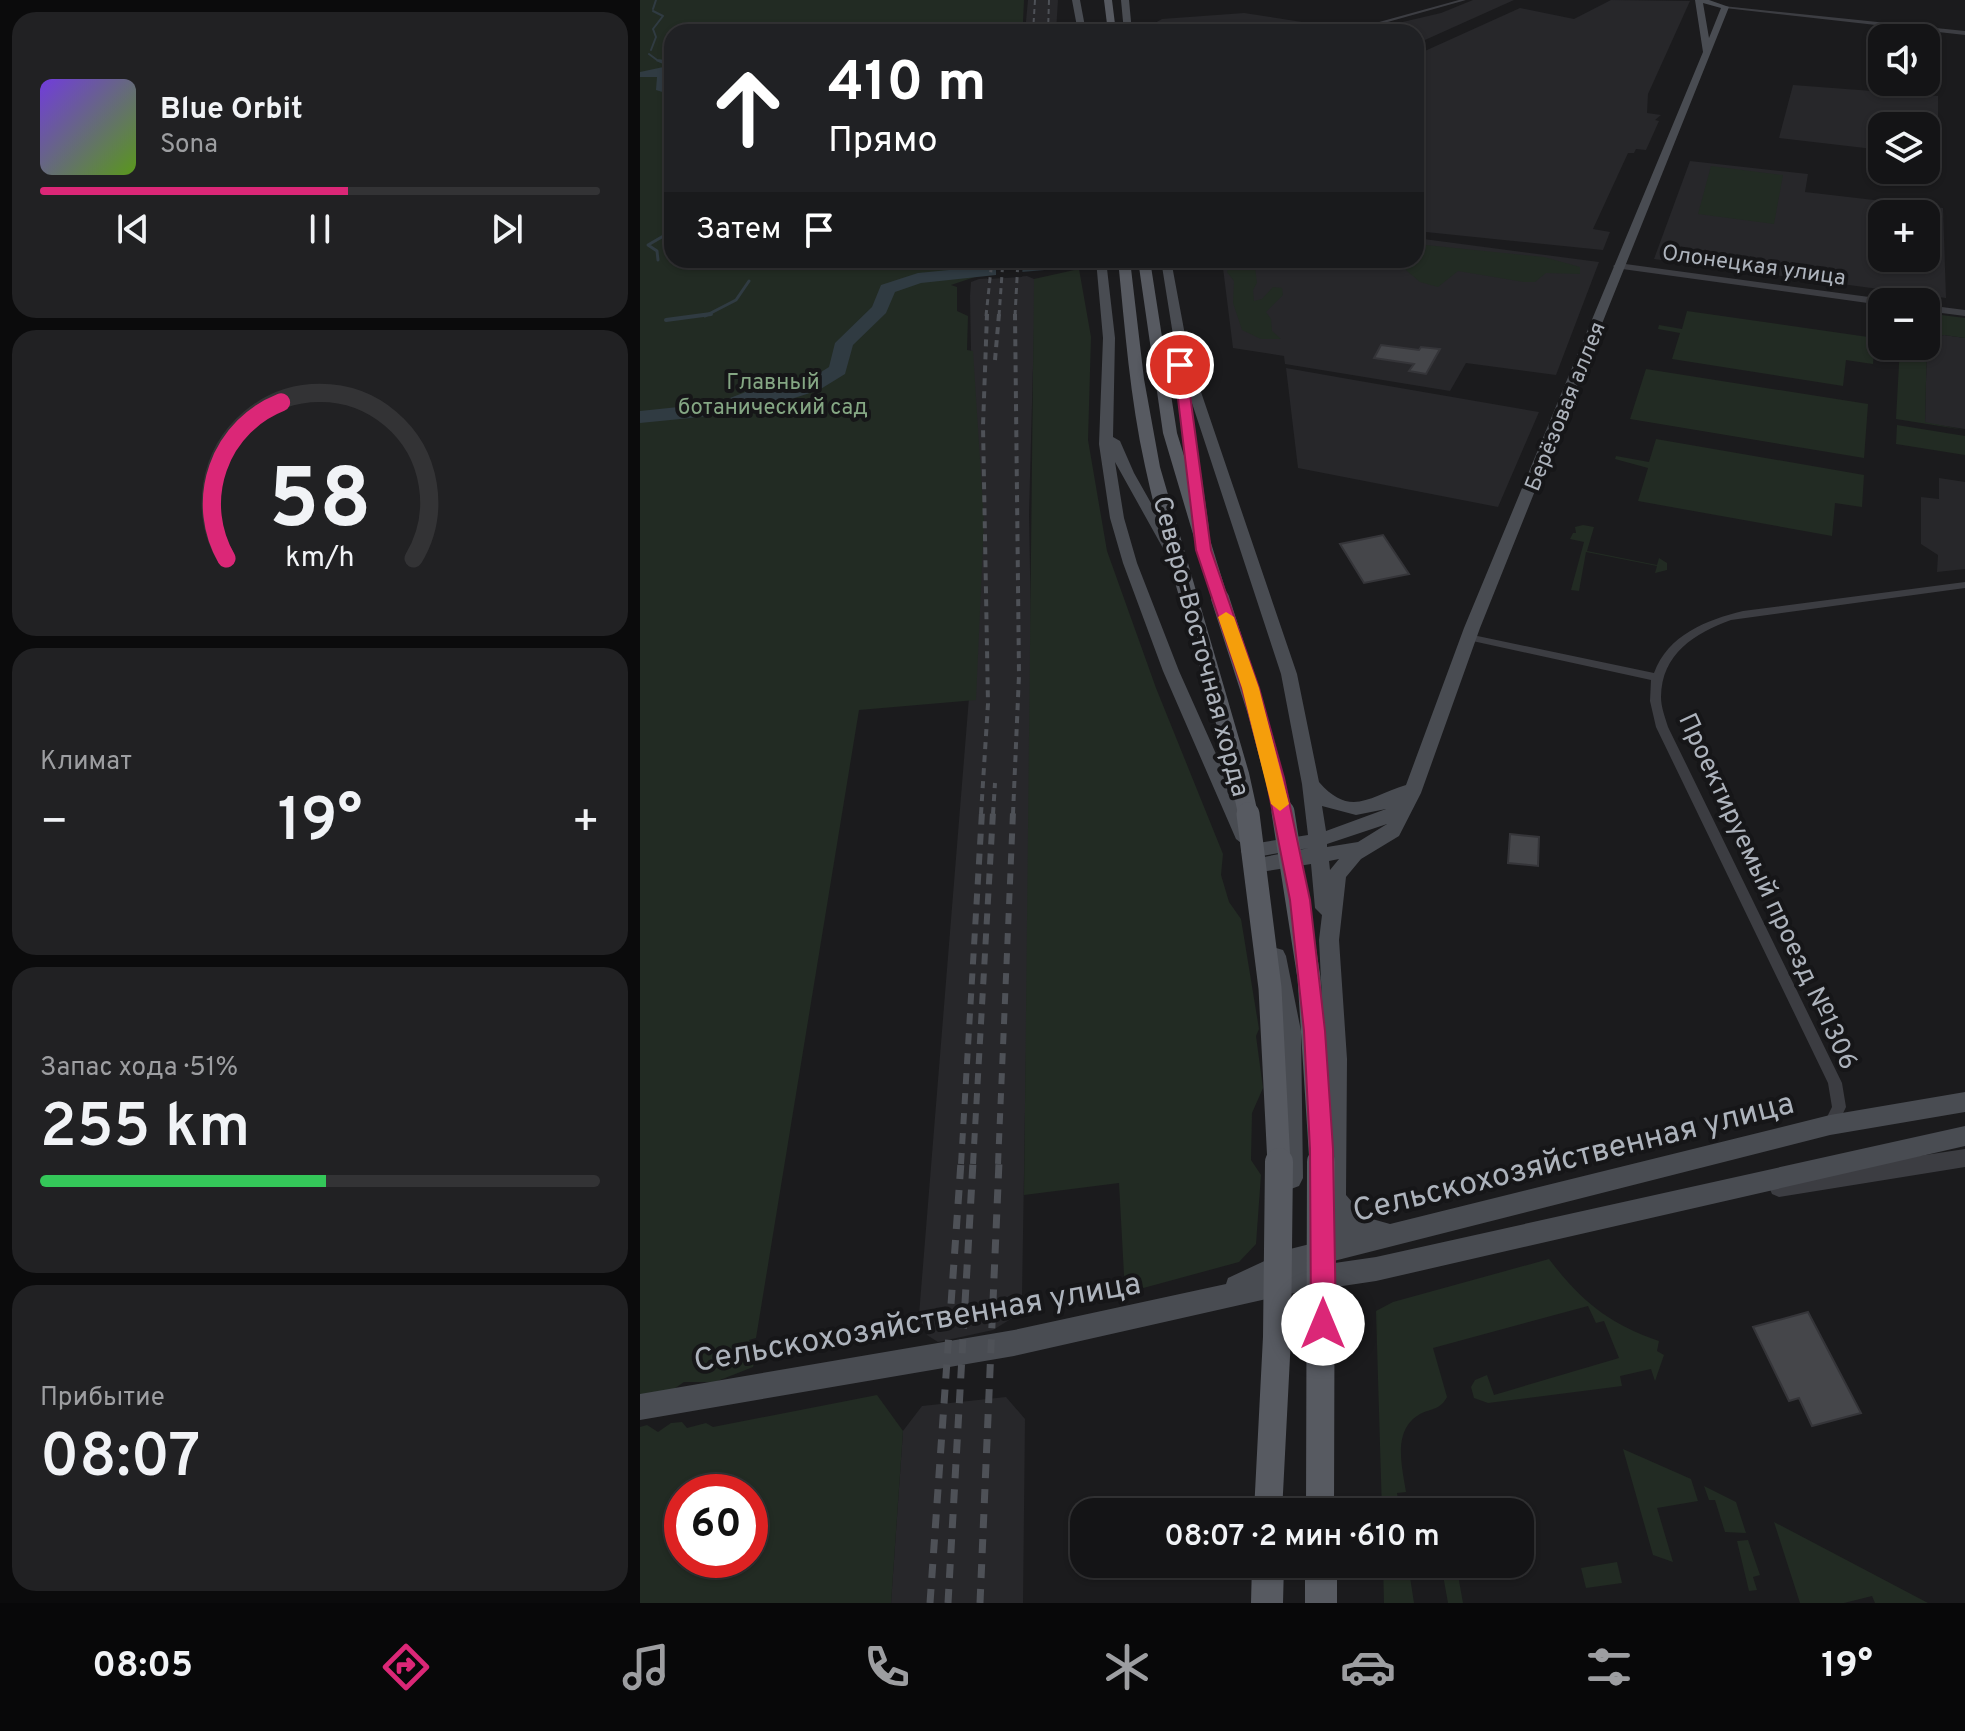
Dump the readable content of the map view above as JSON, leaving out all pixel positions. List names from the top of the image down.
{
  "streets": {
    "main road": ["Берёзовая аллея", "Северо-Восточная хорда", "Сельскохозяйственная улица"],
    "street": ["Олонецкая улица", "Проектируемый проезд №1306"]
  },
  "crossings": [
    ["Олонецкая улица", "Берёзовая аллея"],
    ["Берёзовая аллея", "Сельскохозяйственная улица"],
    ["Проектируемый проезд №1306", "Сельскохозяйственная улица"]
  ],
  "parks": ["Главный ботанический сад"],
  "page": {
    "map_buttons": ["+", "−"],
    "turn": ["410 m", "Прямо"],
    "song": ["Blue Orbit", "Sona"],
    "then": "Затем",
    "tile": [
      "Климат",
      ["Запас хода · 51%", "255 km"],
      ["Прибытие", "08:07"]
    ],
    "heat": ["−", "19°", "+"],
    "limit": "60",
    "trip": "08:07 · 2 мин · 610 m",
    "tabs": ["08:05", "19°"],
    "gauge": ["58", "km/h"]
  }
}
